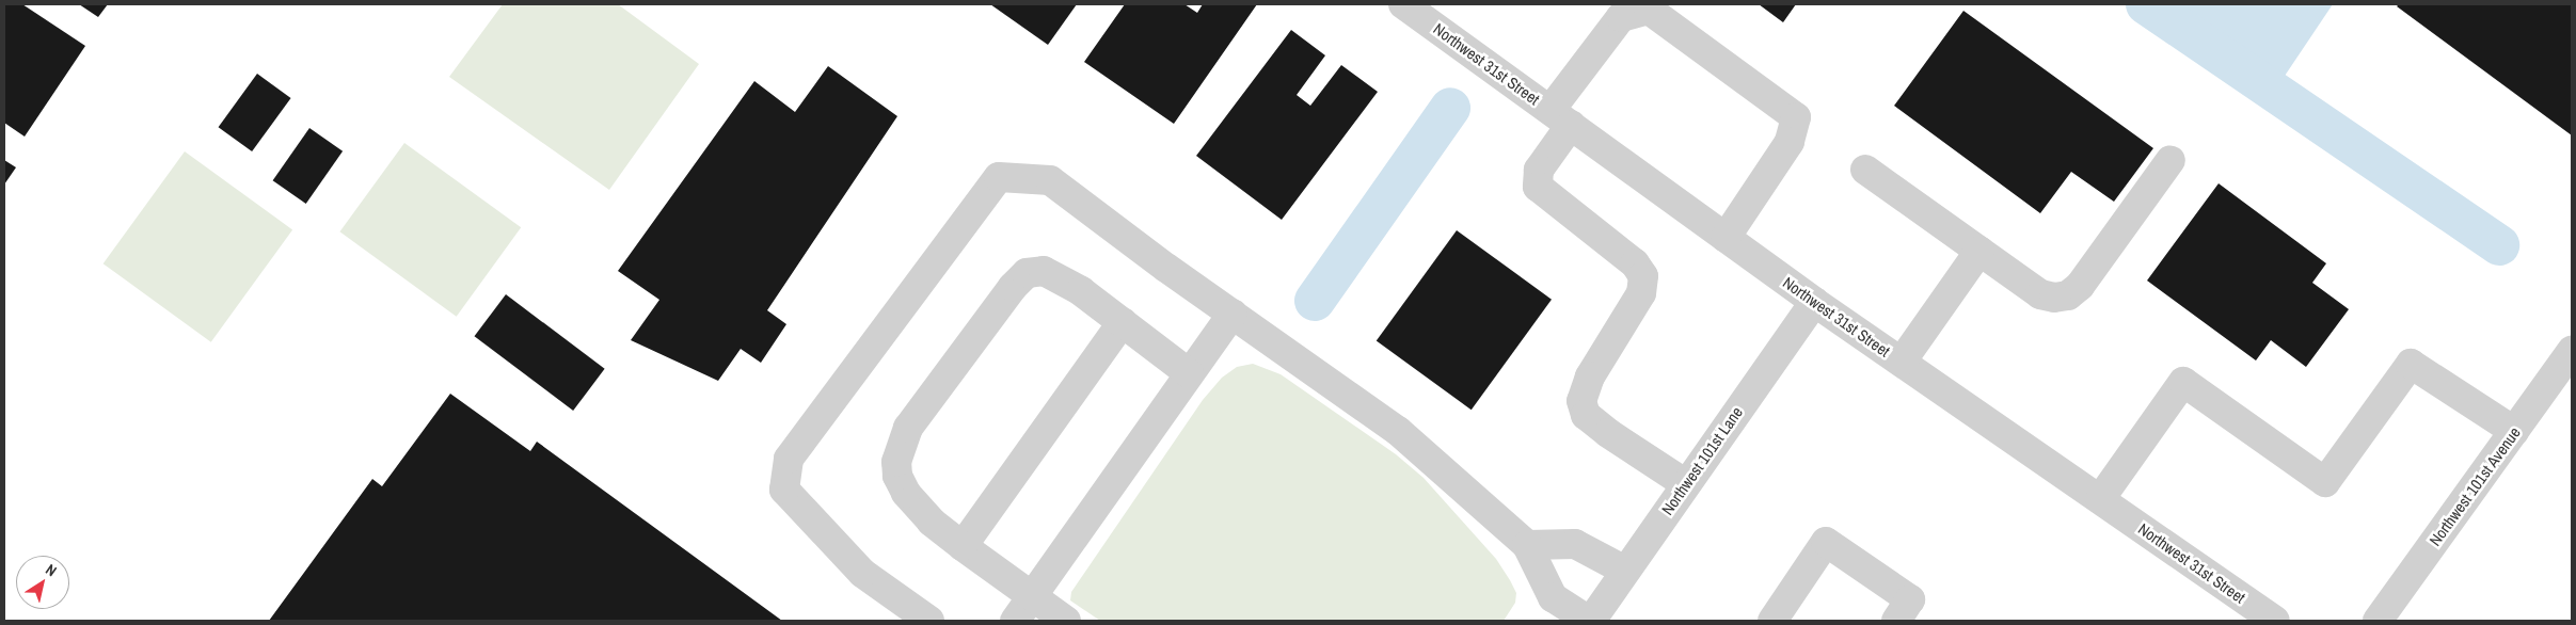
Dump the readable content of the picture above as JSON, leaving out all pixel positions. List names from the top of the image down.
{
  "streets": {
    "street": ["Northwest 31st Street", "Northwest 101st Lane", "Northwest 101st Avenue"]
  },
  "crossings": [
    ["Northwest 31st Street", "Northwest 101st Lane"]
  ],
  "north": "top right"
}
